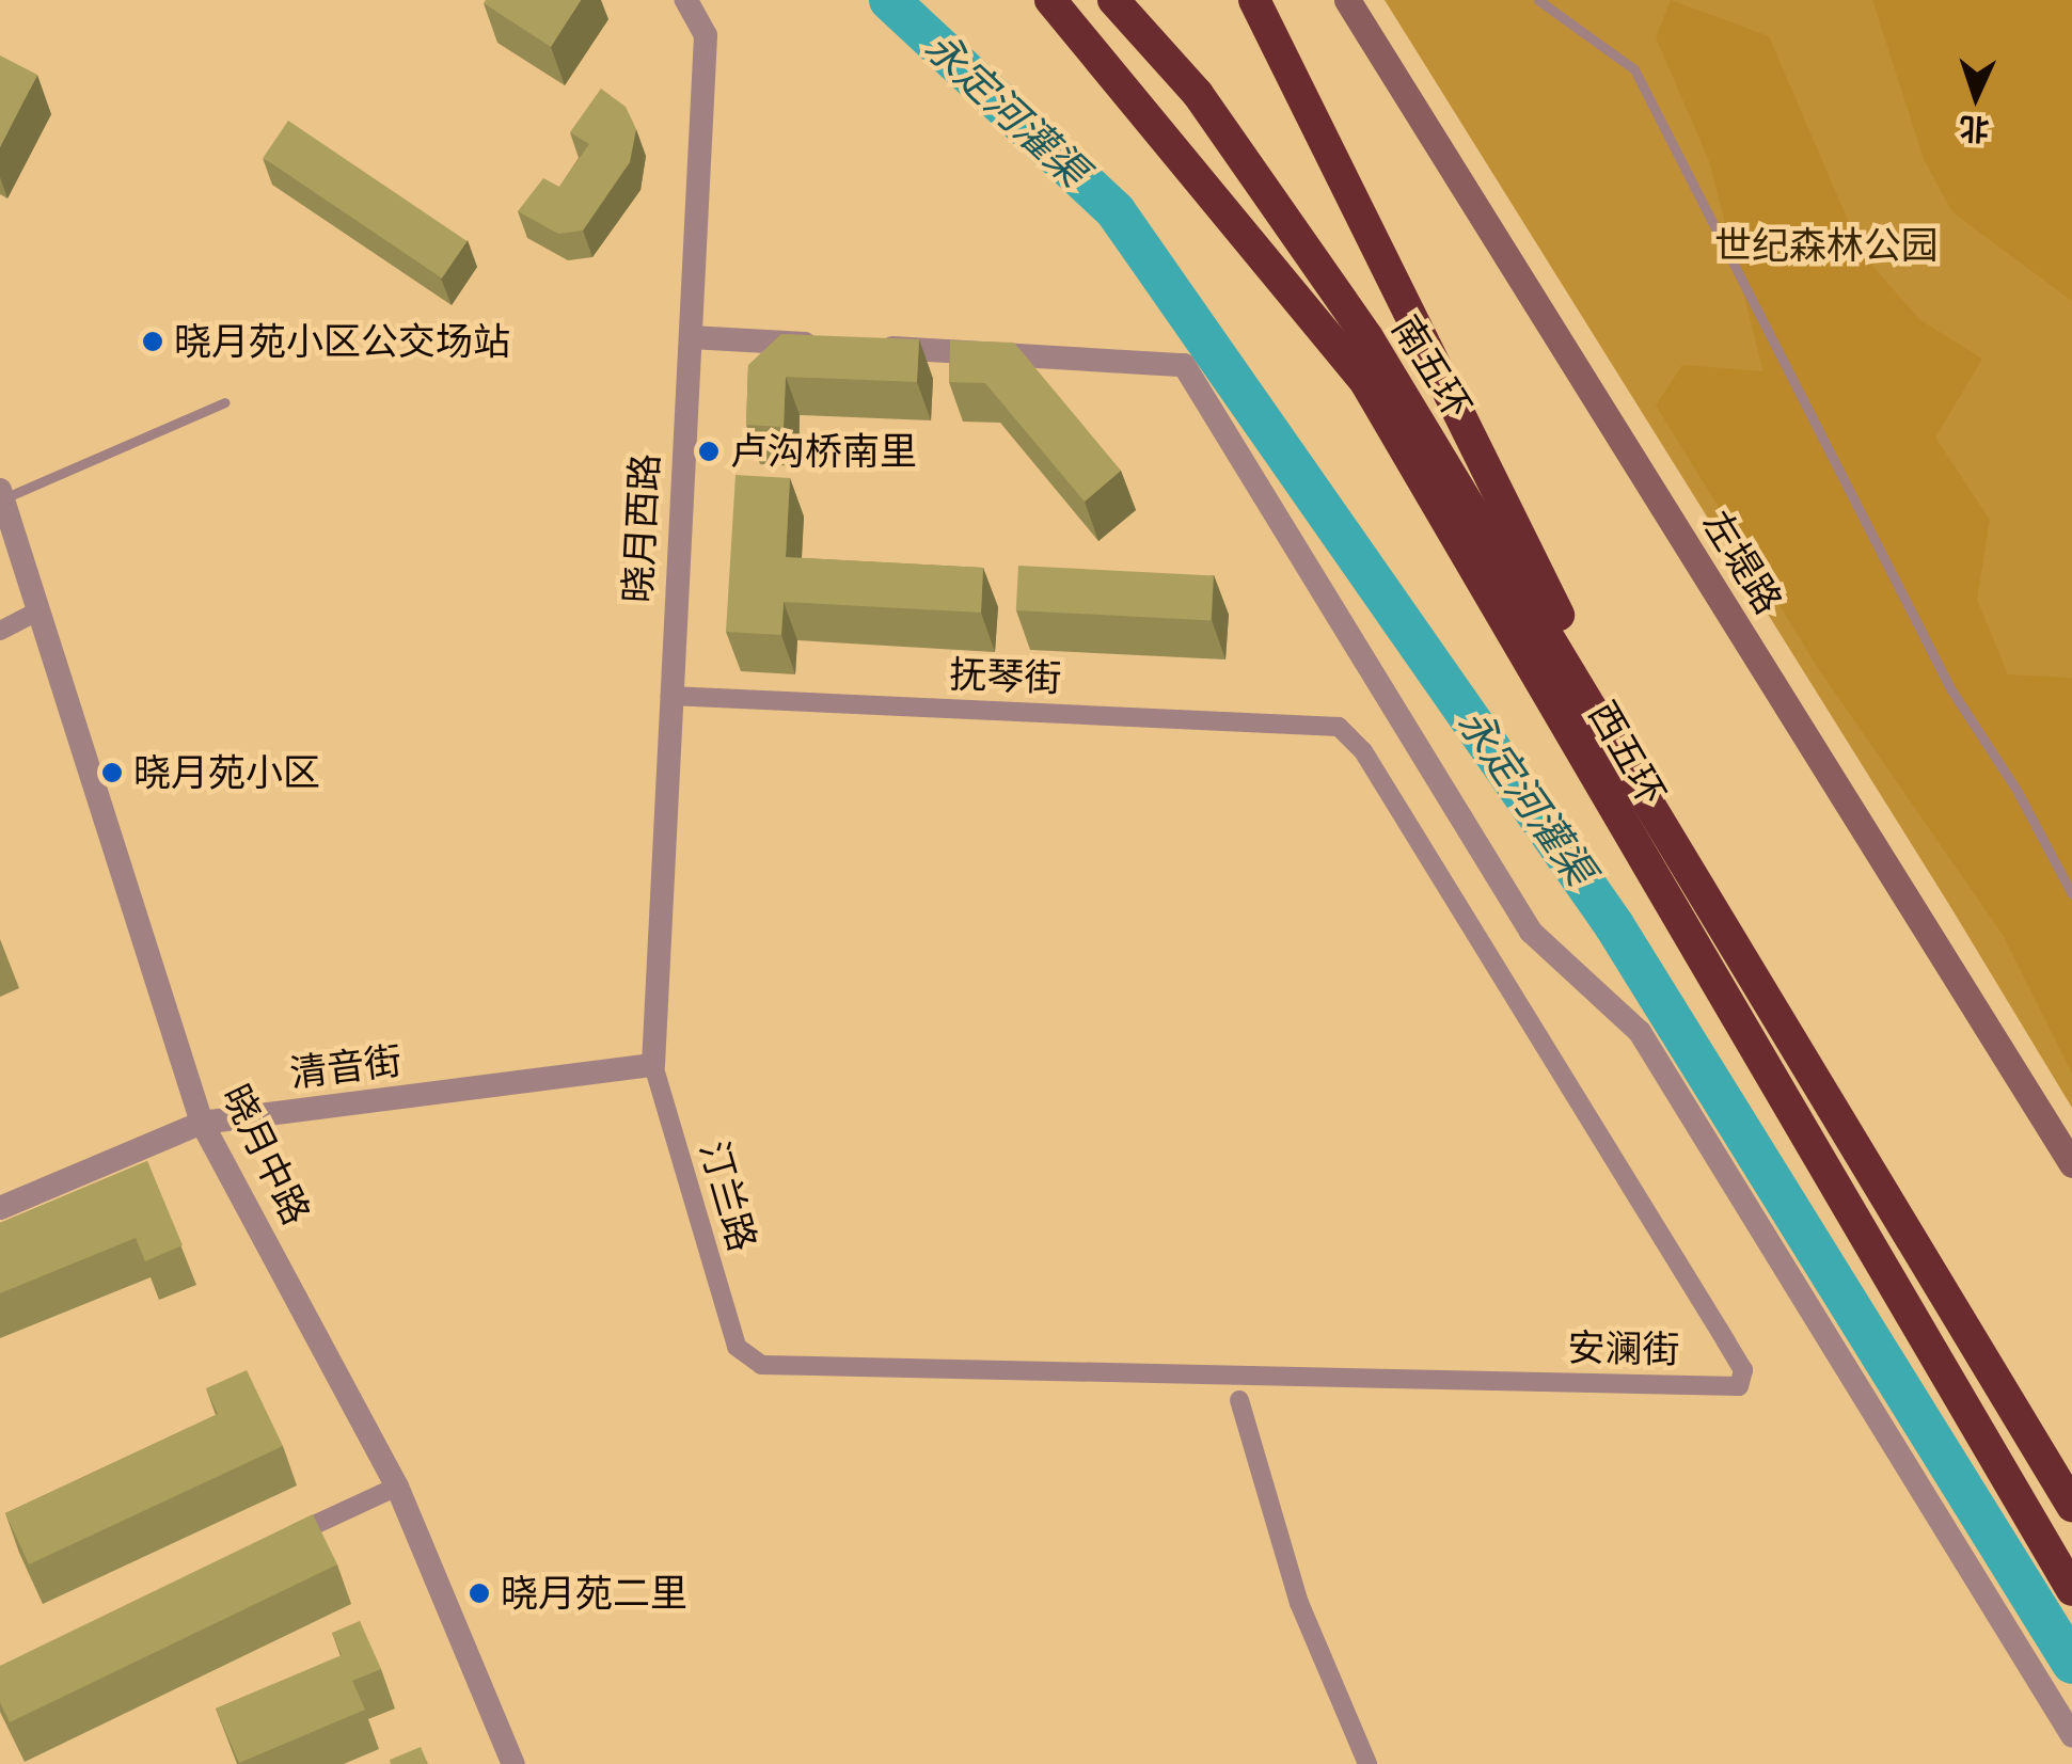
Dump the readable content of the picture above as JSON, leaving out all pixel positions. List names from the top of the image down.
{
  "streets": {
    "highway": ["南五环", "西五环"],
    "main road": ["左堤路"],
    "street": [
      "晓月西路",
      "抚琴街",
      "清音街",
      "晓月中路",
      "汀兰路",
      "安澜街"
    ]
  },
  "crossings": [
    ["南五环", "西五环"],
    ["晓月西路", "抚琴街"],
    ["晓月西路", "清音街"],
    ["晓月西路", "汀兰路"],
    ["抚琴街", "安澜街"],
    ["清音街", "晓月中路"],
    ["清音街", "汀兰路"],
    ["汀兰路", "安澜街"]
  ],
  "water": ["永定河灌渠"],
  "parks": ["世纪森林公园"],
  "places": [
    "晓月苑小区公交场站",
    "卢沟桥南里",
    "晓月苑小区",
    "晓月苑二里"
  ],
  "north": "bottom"
}
